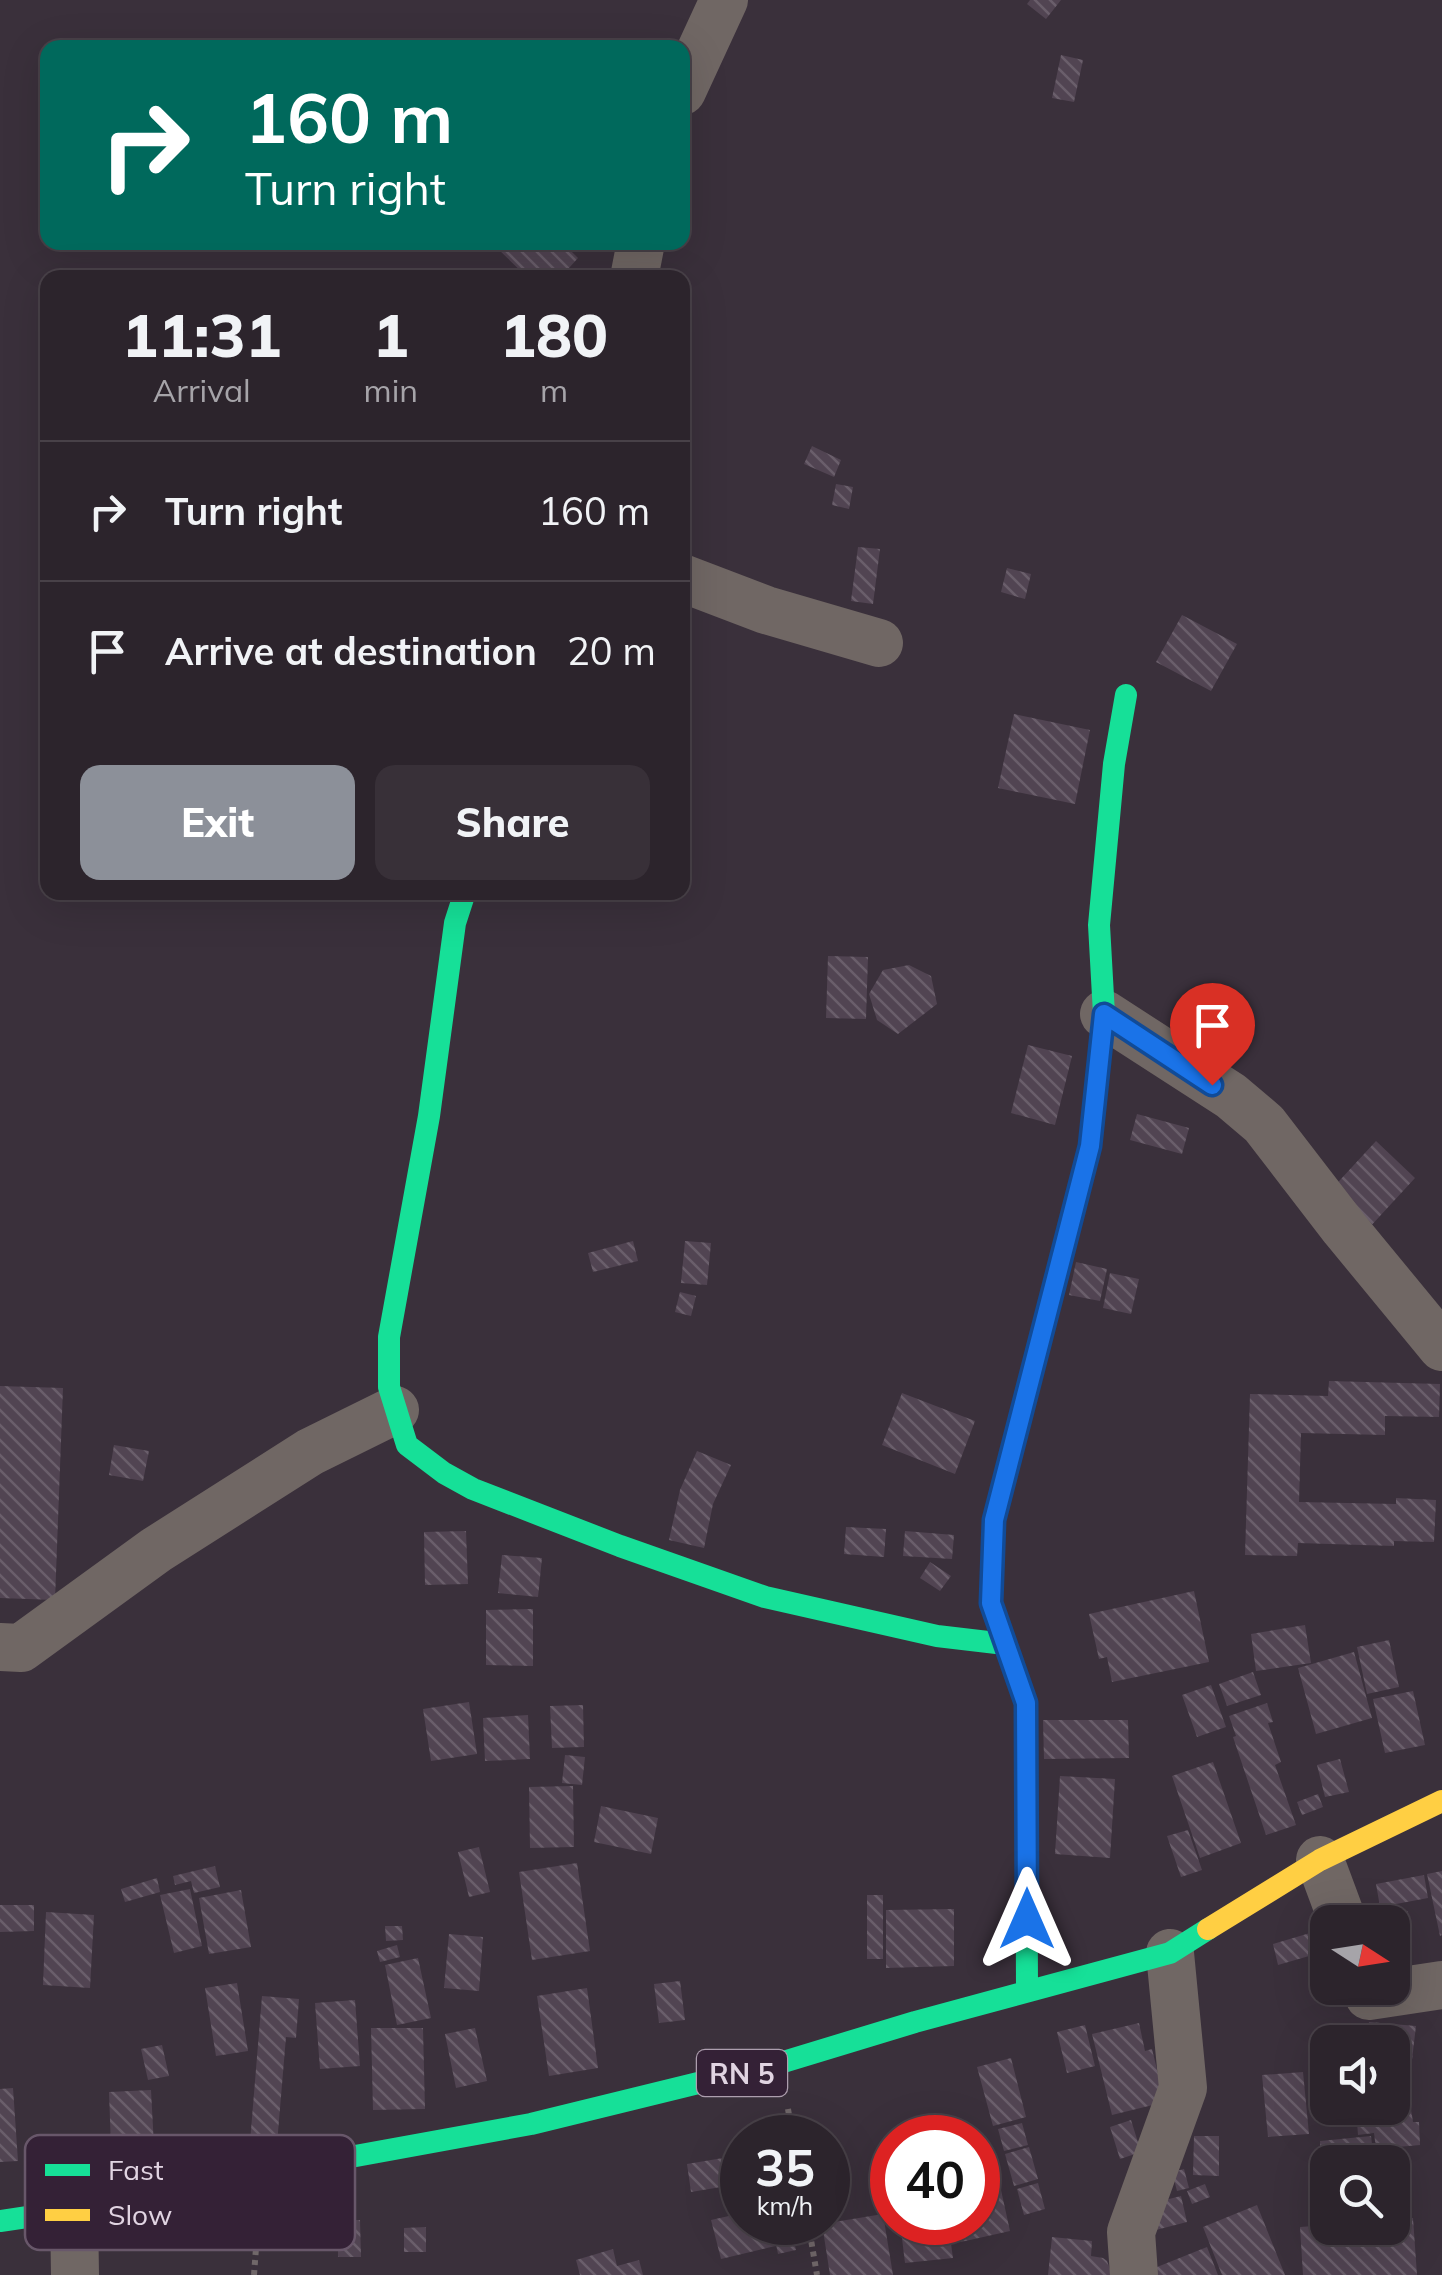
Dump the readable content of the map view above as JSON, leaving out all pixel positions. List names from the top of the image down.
{
  "streets": {
    "street": ["RN 5"]
  },
  "legend": ["Fast", "Slow"],
  "north": "right",
  "page": {
    "turn": ["160 m", "Turn right"],
    "eta": [
      "11:31",
      "Arrival",
      "1",
      "min",
      "180",
      "m"
    ],
    "list": [
      {
        "name": "Turn right",
        "value": "160 m"
      },
      {
        "name": "Arrive at destination",
        "value": "20 m"
      }
    ],
    "buttons": ["Exit", "Share"],
    "speed": "35 km/h",
    "limit": "40"
  }
}
